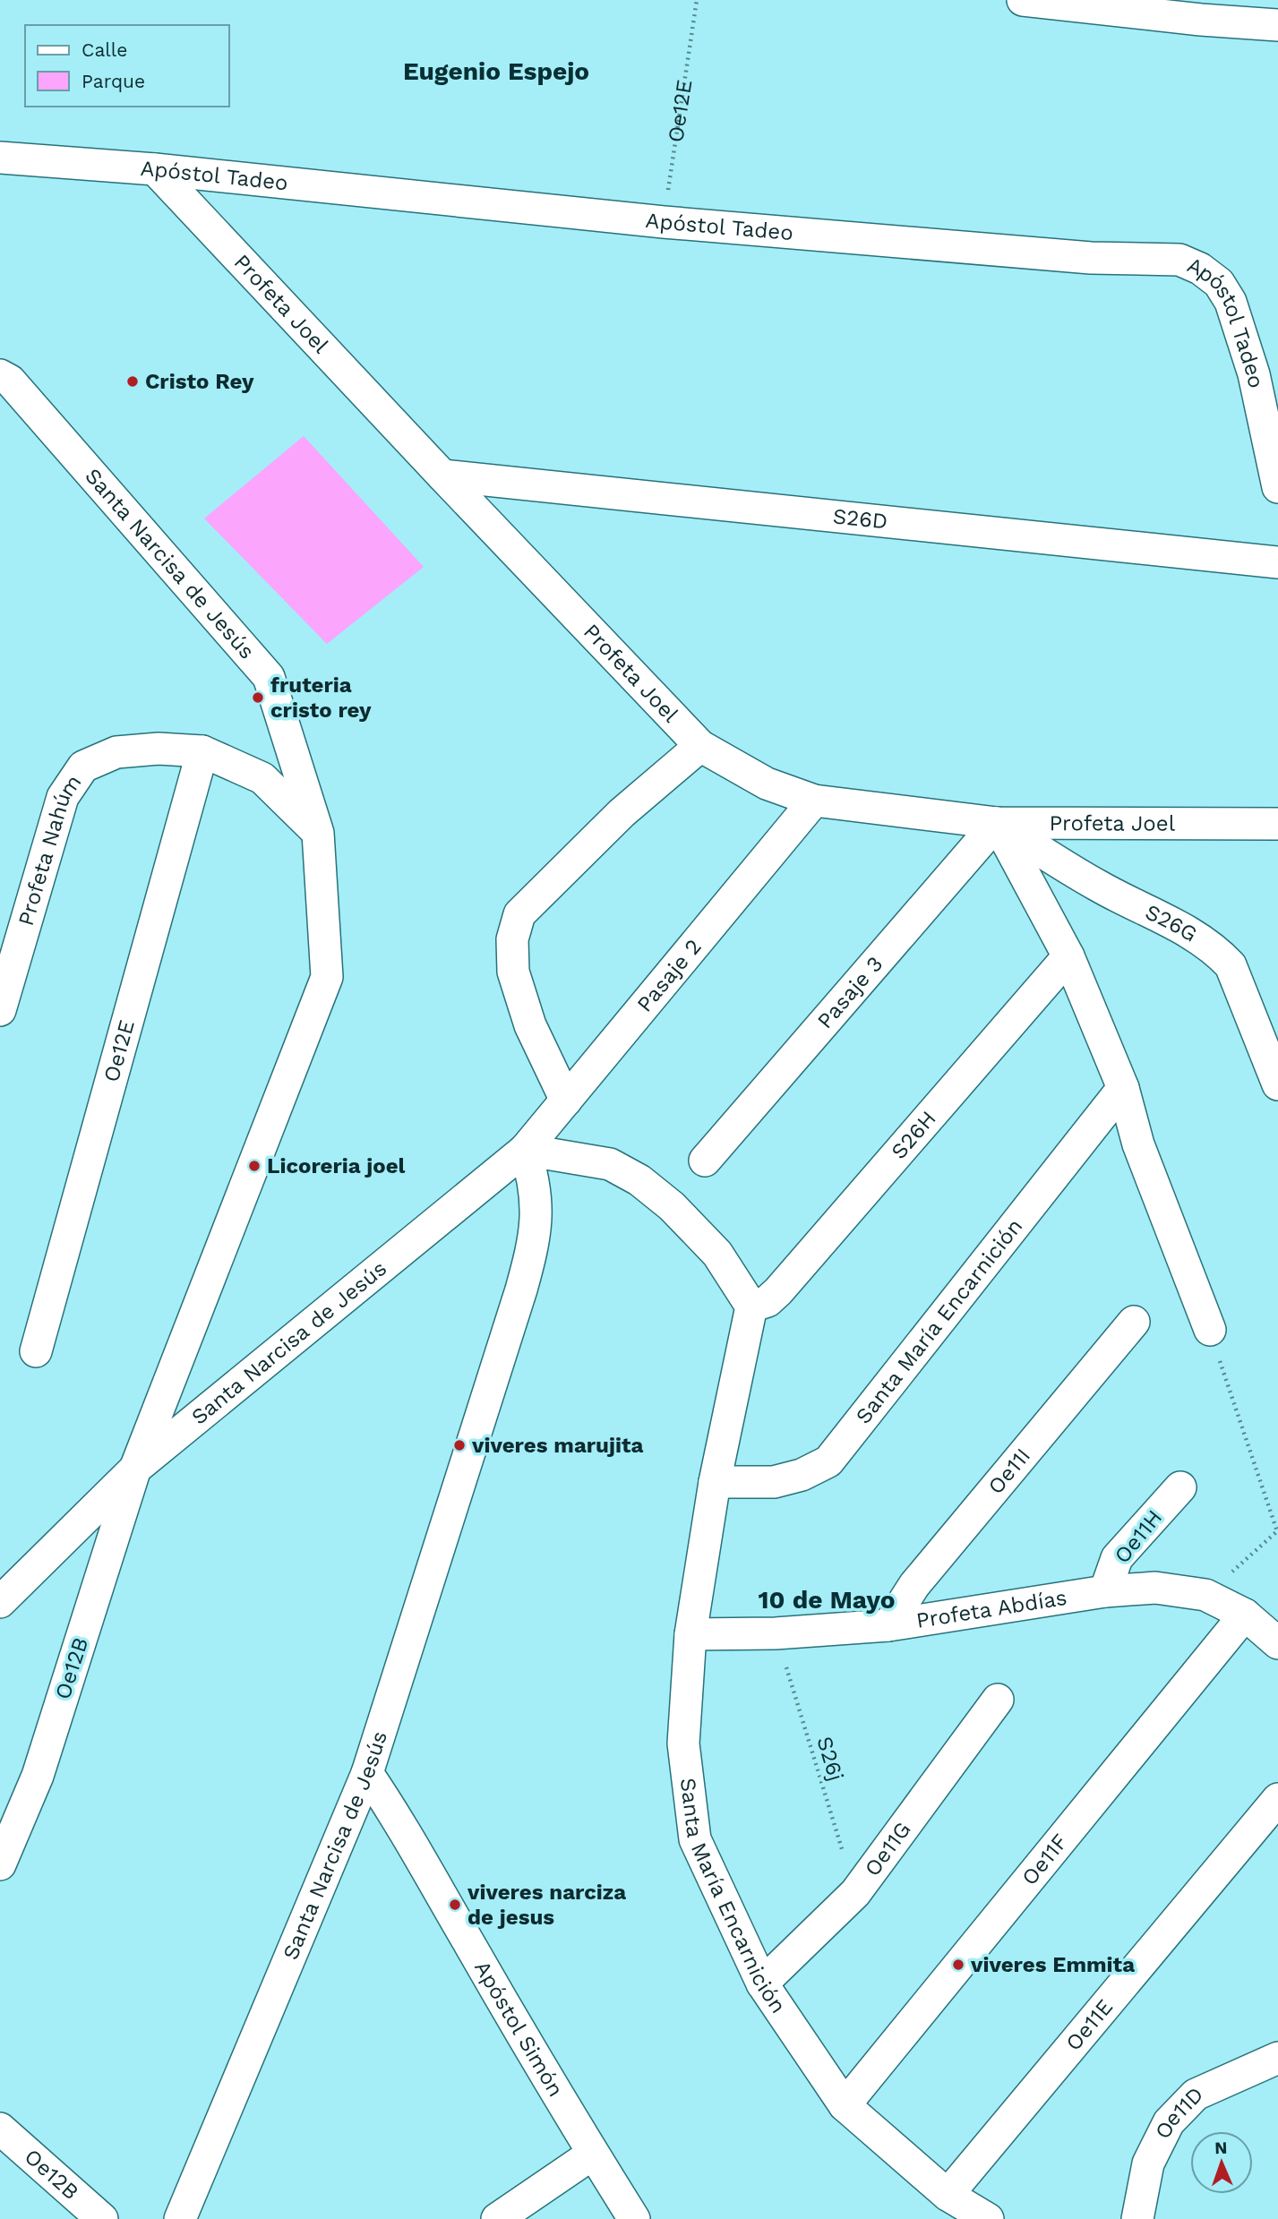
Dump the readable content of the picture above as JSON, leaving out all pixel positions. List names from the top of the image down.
{
  "streets": {
    "street": [
      "Oe12E",
      "Apóstol Tadeo",
      "Profeta Joel",
      "S26D",
      "Santa Narcisa de Jesús",
      "Profeta Nahúm",
      "S26G",
      "Pasaje 2",
      "Pasaje 3",
      "S26H",
      "Santa María Encarnición",
      "Oe11I",
      "Oe11H",
      "Profeta Abdías",
      "Oe12B",
      "Oe11G",
      "Oe11F",
      "Oe11E",
      "Apóstol Simón",
      "Oe11D"
    ],
    "path": ["S26j"]
  },
  "crossings": [
    ["Oe12E", "Apóstol Tadeo"],
    ["Oe12E", "Profeta Nahúm"],
    ["Apóstol Tadeo", "Profeta Joel"],
    ["Profeta Joel", "S26D"],
    ["Profeta Joel", "S26G"],
    ["Profeta Joel", "Pasaje 2"],
    ["Profeta Joel", "Pasaje 3"],
    ["Santa Narcisa de Jesús", "Profeta Nahúm"],
    ["Santa Narcisa de Jesús", "Pasaje 2"],
    ["Santa Narcisa de Jesús", "Oe12B"],
    ["Santa Narcisa de Jesús", "Apóstol Simón"],
    ["S26G", "Pasaje 3"],
    ["S26H", "Santa María Encarnición"],
    ["Santa María Encarnición", "Profeta Abdías"],
    ["Santa María Encarnición", "Oe11G"],
    ["Santa María Encarnición", "Oe11F"],
    ["Santa María Encarnición", "Oe11E"],
    ["Oe11I", "Profeta Abdías"],
    ["Oe11H", "Profeta Abdías"],
    ["Profeta Abdías", "S26j"],
    ["Profeta Abdías", "Oe11F"],
    ["S26j", "Oe11G"]
  ],
  "districts": ["Eugenio Espejo", "10 de Mayo"],
  "places": [
    "Cristo Rey",
    "fruteria cristo rey",
    "Licoreria joel",
    "viveres marujita",
    "viveres narciza de jesus",
    "viveres Emmita"
  ],
  "legend": ["Calle", "Parque"],
  "north": "top"
}
